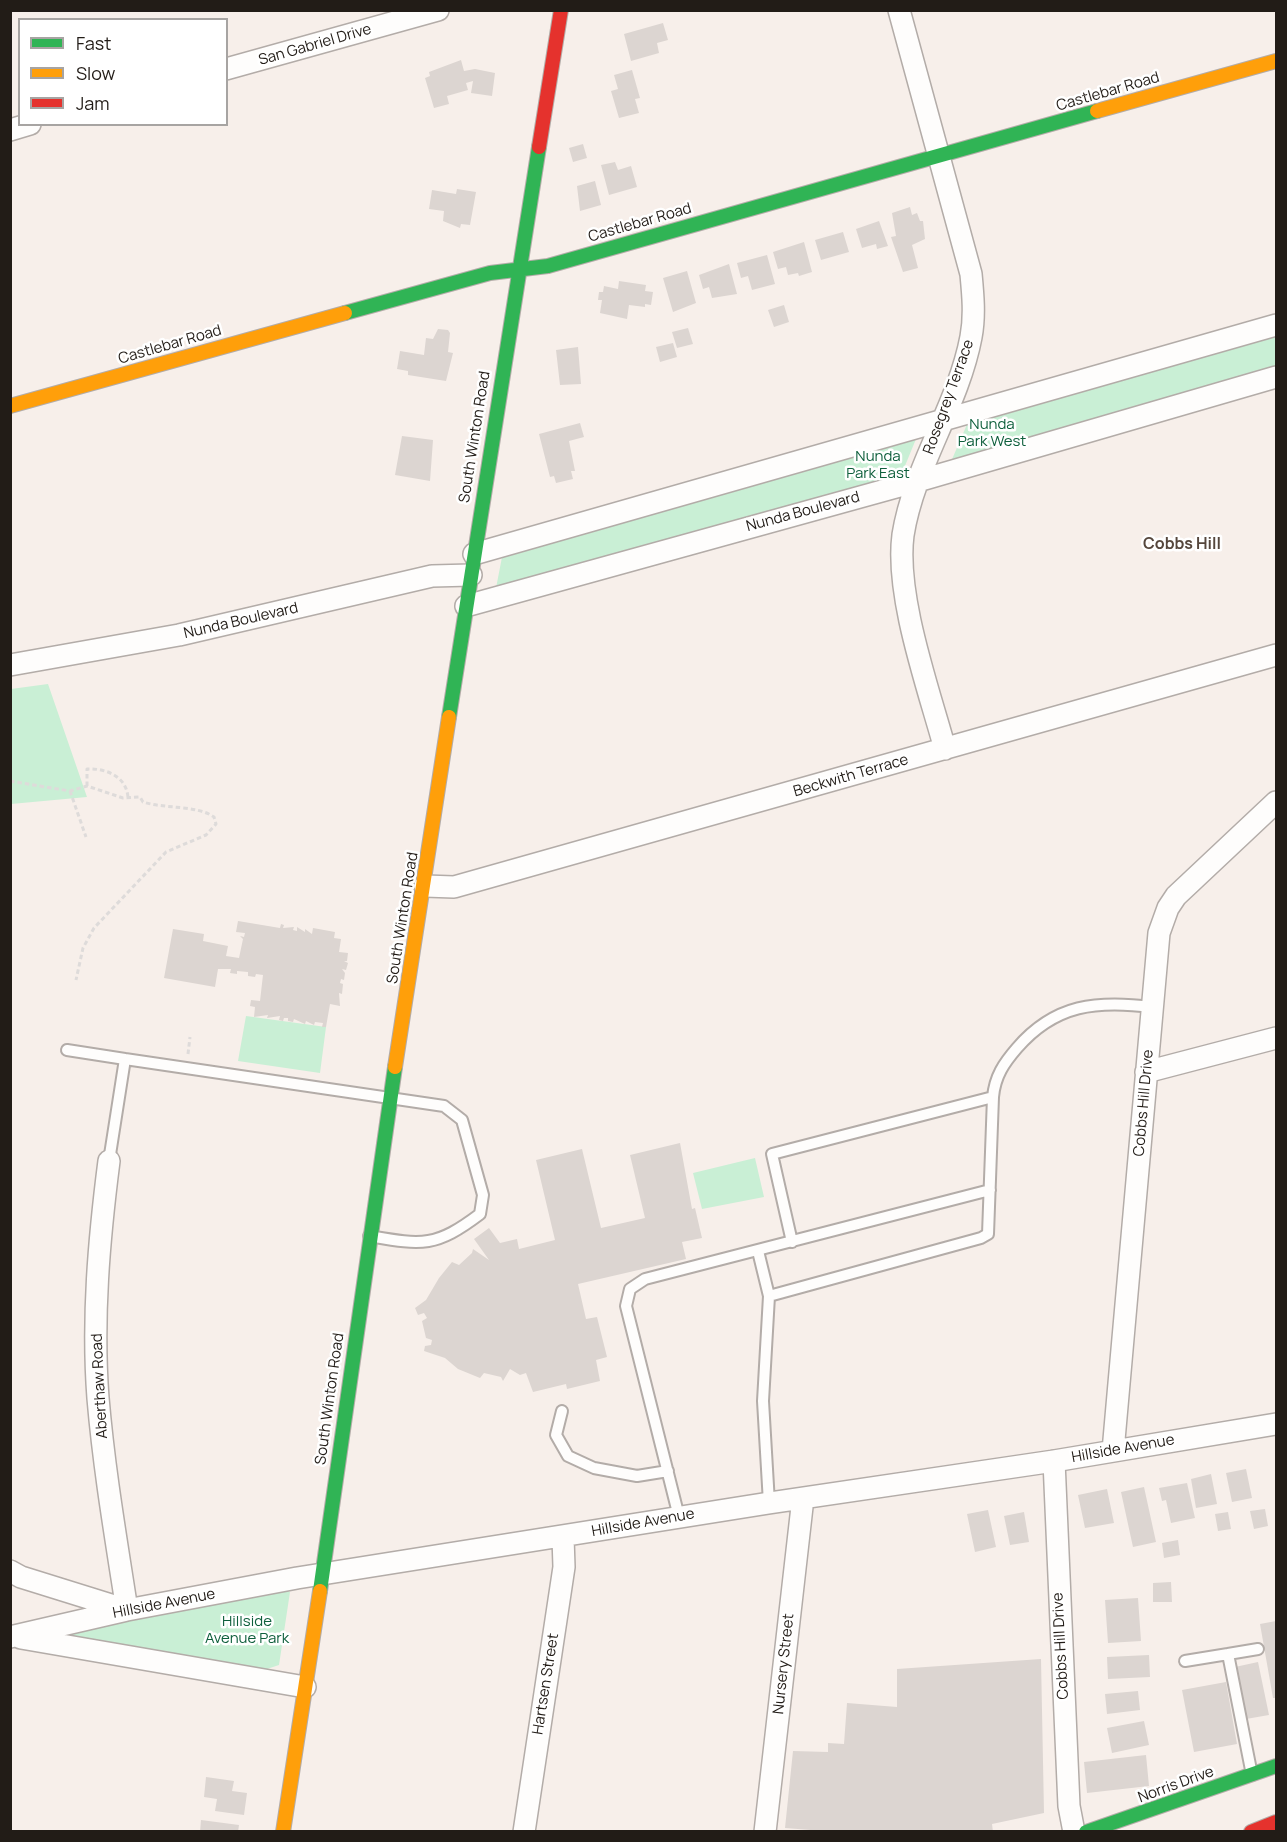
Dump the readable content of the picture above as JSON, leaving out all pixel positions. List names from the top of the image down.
{
  "streets": {
    "main road": ["Castlebar Road", "South Winton Road", "Norris Drive"],
    "street": [
      "San Gabriel Drive",
      "Rosegrey Terrace",
      "Nunda Boulevard",
      "Beckwith Terrace",
      "Cobbs Hill Drive",
      "Aberthaw Road",
      "Hillside Avenue",
      "Nursery Street",
      "Hartsen Street"
    ]
  },
  "crossings": [
    ["Castlebar Road", "Rosegrey Terrace"],
    ["Castlebar Road", "South Winton Road"],
    ["Rosegrey Terrace", "Nunda Boulevard"],
    ["Rosegrey Terrace", "Beckwith Terrace"],
    ["South Winton Road", "Nunda Boulevard"],
    ["South Winton Road", "Beckwith Terrace"],
    ["South Winton Road", "Hillside Avenue"],
    ["Cobbs Hill Drive", "Hillside Avenue"],
    ["Aberthaw Road", "Hillside Avenue"],
    ["Hillside Avenue", "Nursery Street"],
    ["Hillside Avenue", "Hartsen Street"]
  ],
  "districts": ["Cobbs Hill"],
  "parks": ["Nunda Park West", "Nunda Park East", "Hillside Avenue Park"],
  "legend": ["Fast", "Slow", "Jam"]
}
